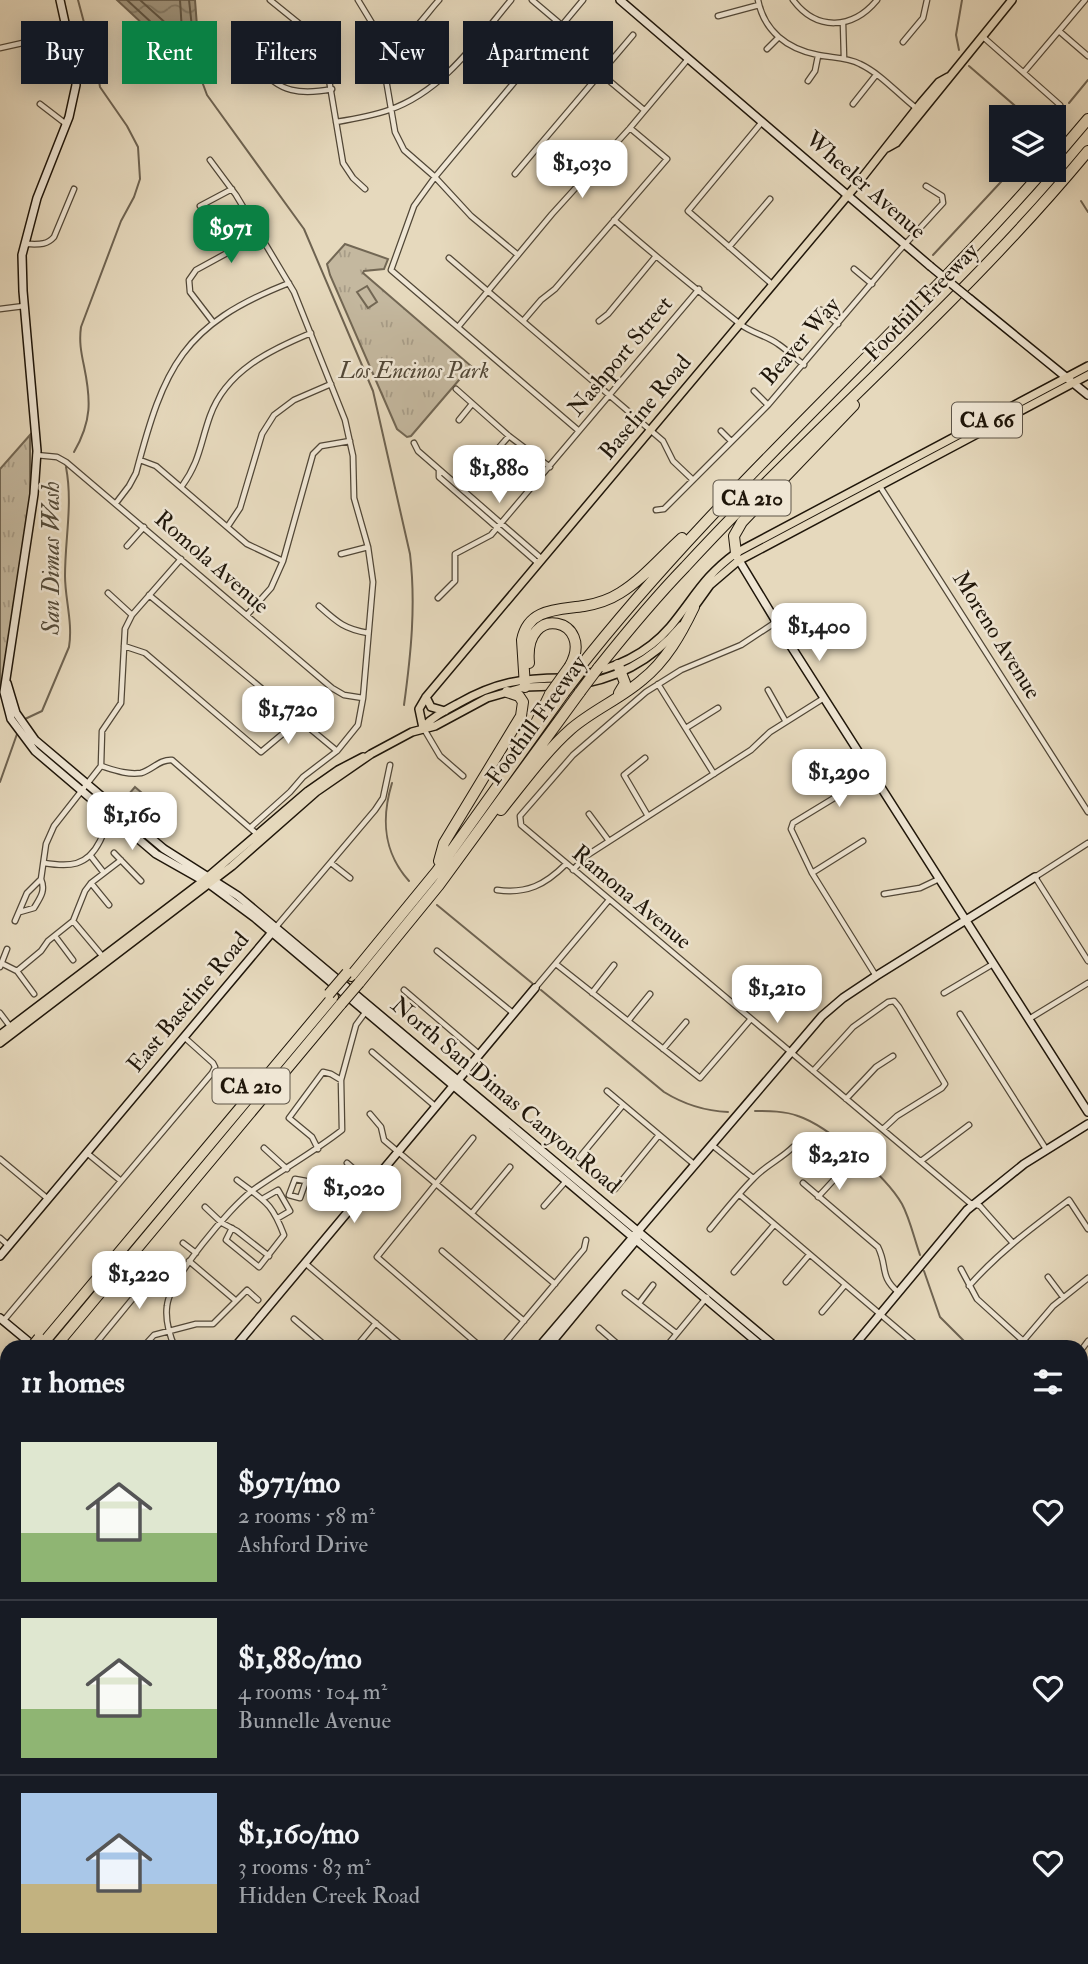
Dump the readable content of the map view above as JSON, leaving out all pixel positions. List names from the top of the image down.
{
  "streets": {
    "highway": ["Foothill Freeway", "CA 210"],
    "main road": ["Baseline Road", "CA 66"],
    "street": [
      "Wheeler Avenue",
      "Beaver Way",
      "Nashport Street",
      "Romola Avenue",
      "Moreno Avenue",
      "Ramona Avenue",
      "East Baseline Road",
      "North San Dimas Canyon Road"
    ]
  },
  "crossings": [
    ["Wheeler Avenue", "Beaver Way"],
    ["Wheeler Avenue", "Baseline Road"],
    ["Wheeler Avenue", "CA 66"],
    ["CA 66", "Moreno Avenue"],
    ["East Baseline Road", "North San Dimas Canyon Road"]
  ],
  "water": ["San Dimas Wash"],
  "parks": ["Los Encinos Park"],
  "page": {
    "chip": [
      "Buy",
      "Rent",
      "Filters",
      "New",
      "Apartment"
    ],
    "price": [
      "$1,030",
      "$971",
      "$1,880",
      "$1,400",
      "$1,720",
      "$1,290",
      "$1,160",
      "$1,210",
      "$2,210",
      "$1,020",
      "$1,220"
    ],
    "heading": "11 homes",
    "list": [
      {
        "name": "$971/mo",
        "note": "2 rooms · 58 m² · Ashford Drive"
      },
      {
        "name": "$1,880/mo",
        "note": "4 rooms · 104 m² · Bunnelle Avenue"
      },
      {
        "name": "$1,160/mo",
        "note": "3 rooms · 83 m² · Hidden Creek Road"
      }
    ]
  }
}
